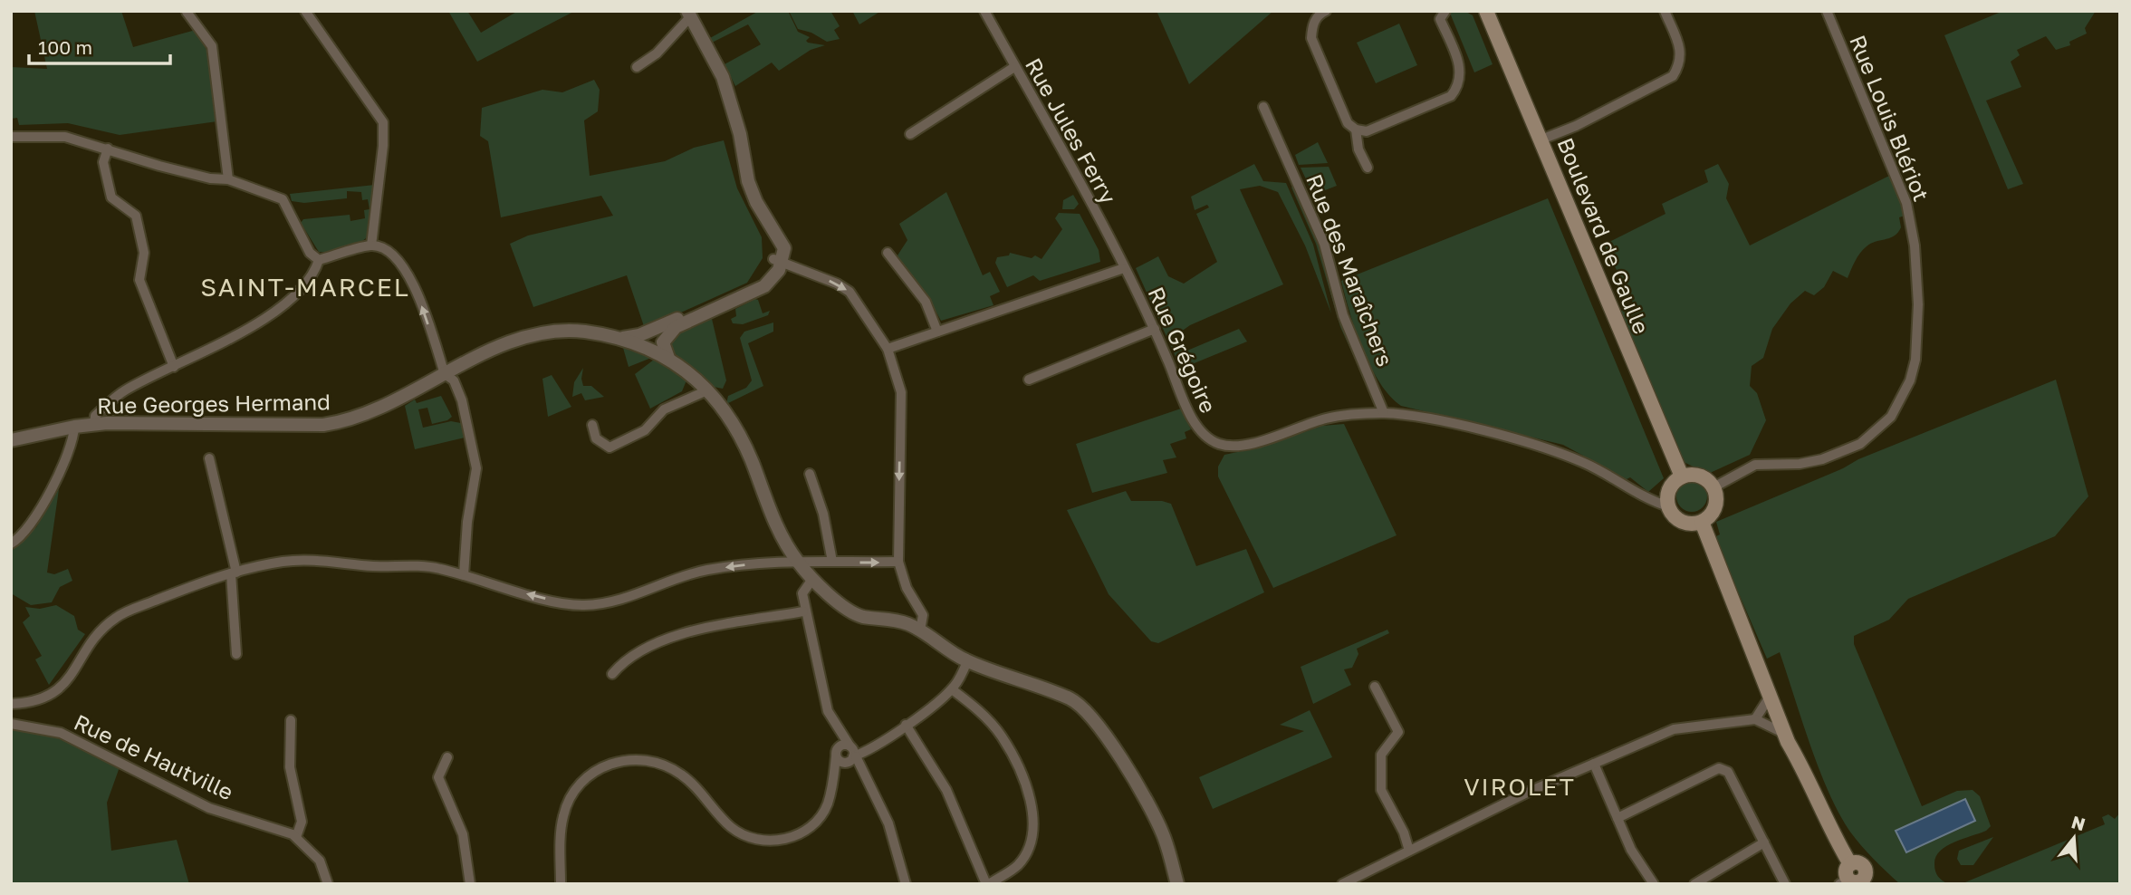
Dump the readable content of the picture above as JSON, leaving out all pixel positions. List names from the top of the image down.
{
  "streets": {
    "main road": ["Boulevard de Gaulle"],
    "street": [
      "Rue Louis Blériot",
      "Rue Jules Ferry",
      "Rue des Maraîchers",
      "Rue Grégoire",
      "Rue Georges Hermand",
      "Rue de Hautville"
    ]
  },
  "crossings": [
    ["Rue Louis Blériot", "Boulevard de Gaulle"],
    ["Rue Louis Blériot", "Rue Grégoire"],
    ["Rue Jules Ferry", "Rue Grégoire"],
    ["Boulevard de Gaulle", "Rue Grégoire"],
    ["Rue des Maraîchers", "Rue Grégoire"]
  ],
  "districts": ["SAINT-MARCEL", "VIROLET"],
  "scale_bar": "100 m",
  "north": "top"
}
